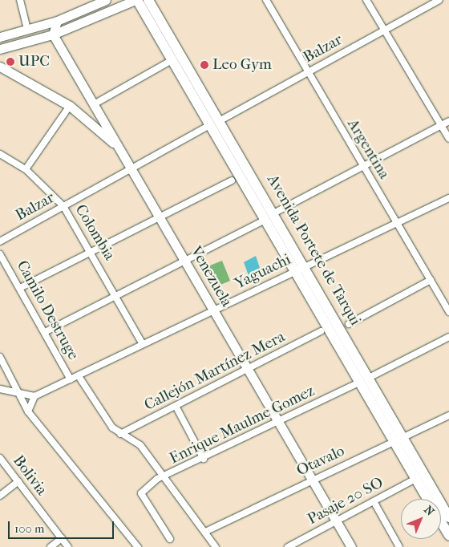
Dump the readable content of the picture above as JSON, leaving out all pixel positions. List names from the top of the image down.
{
  "streets": {
    "main road": ["Avenida Portete de Tarqui"],
    "street": [
      "Balzar",
      "Argentina",
      "Colombia",
      "Yaguachi",
      "Venezuela",
      "Camilo Destruge",
      "Callejón Martínez Mera",
      "Enrique Maulme Gomez",
      "Otavalo",
      "Bolivia",
      "Pasaje 20 SO"
    ]
  },
  "crossings": [
    ["Balzar", "Argentina"],
    ["Balzar", "Colombia"],
    ["Balzar", "Avenida Portete de Tarqui"],
    ["Balzar", "Venezuela"],
    ["Argentina", "Yaguachi"],
    ["Colombia", "Yaguachi"],
    ["Avenida Portete de Tarqui", "Yaguachi"],
    ["Avenida Portete de Tarqui", "Enrique Maulme Gomez"],
    ["Avenida Portete de Tarqui", "Otavalo"],
    ["Avenida Portete de Tarqui", "Pasaje 20 SO"],
    ["Yaguachi", "Venezuela"],
    ["Yaguachi", "Camilo Destruge"],
    ["Venezuela", "Callejón Martínez Mera"],
    ["Venezuela", "Enrique Maulme Gomez"],
    ["Venezuela", "Otavalo"],
    ["Venezuela", "Pasaje 20 SO"],
    ["Camilo Destruge", "Callejón Martínez Mera"],
    ["Camilo Destruge", "Enrique Maulme Gomez"],
    ["Camilo Destruge", "Otavalo"]
  ],
  "places": ["UPC", "Leo Gym"],
  "scale_bar": "100 m",
  "north": "top right"
}
